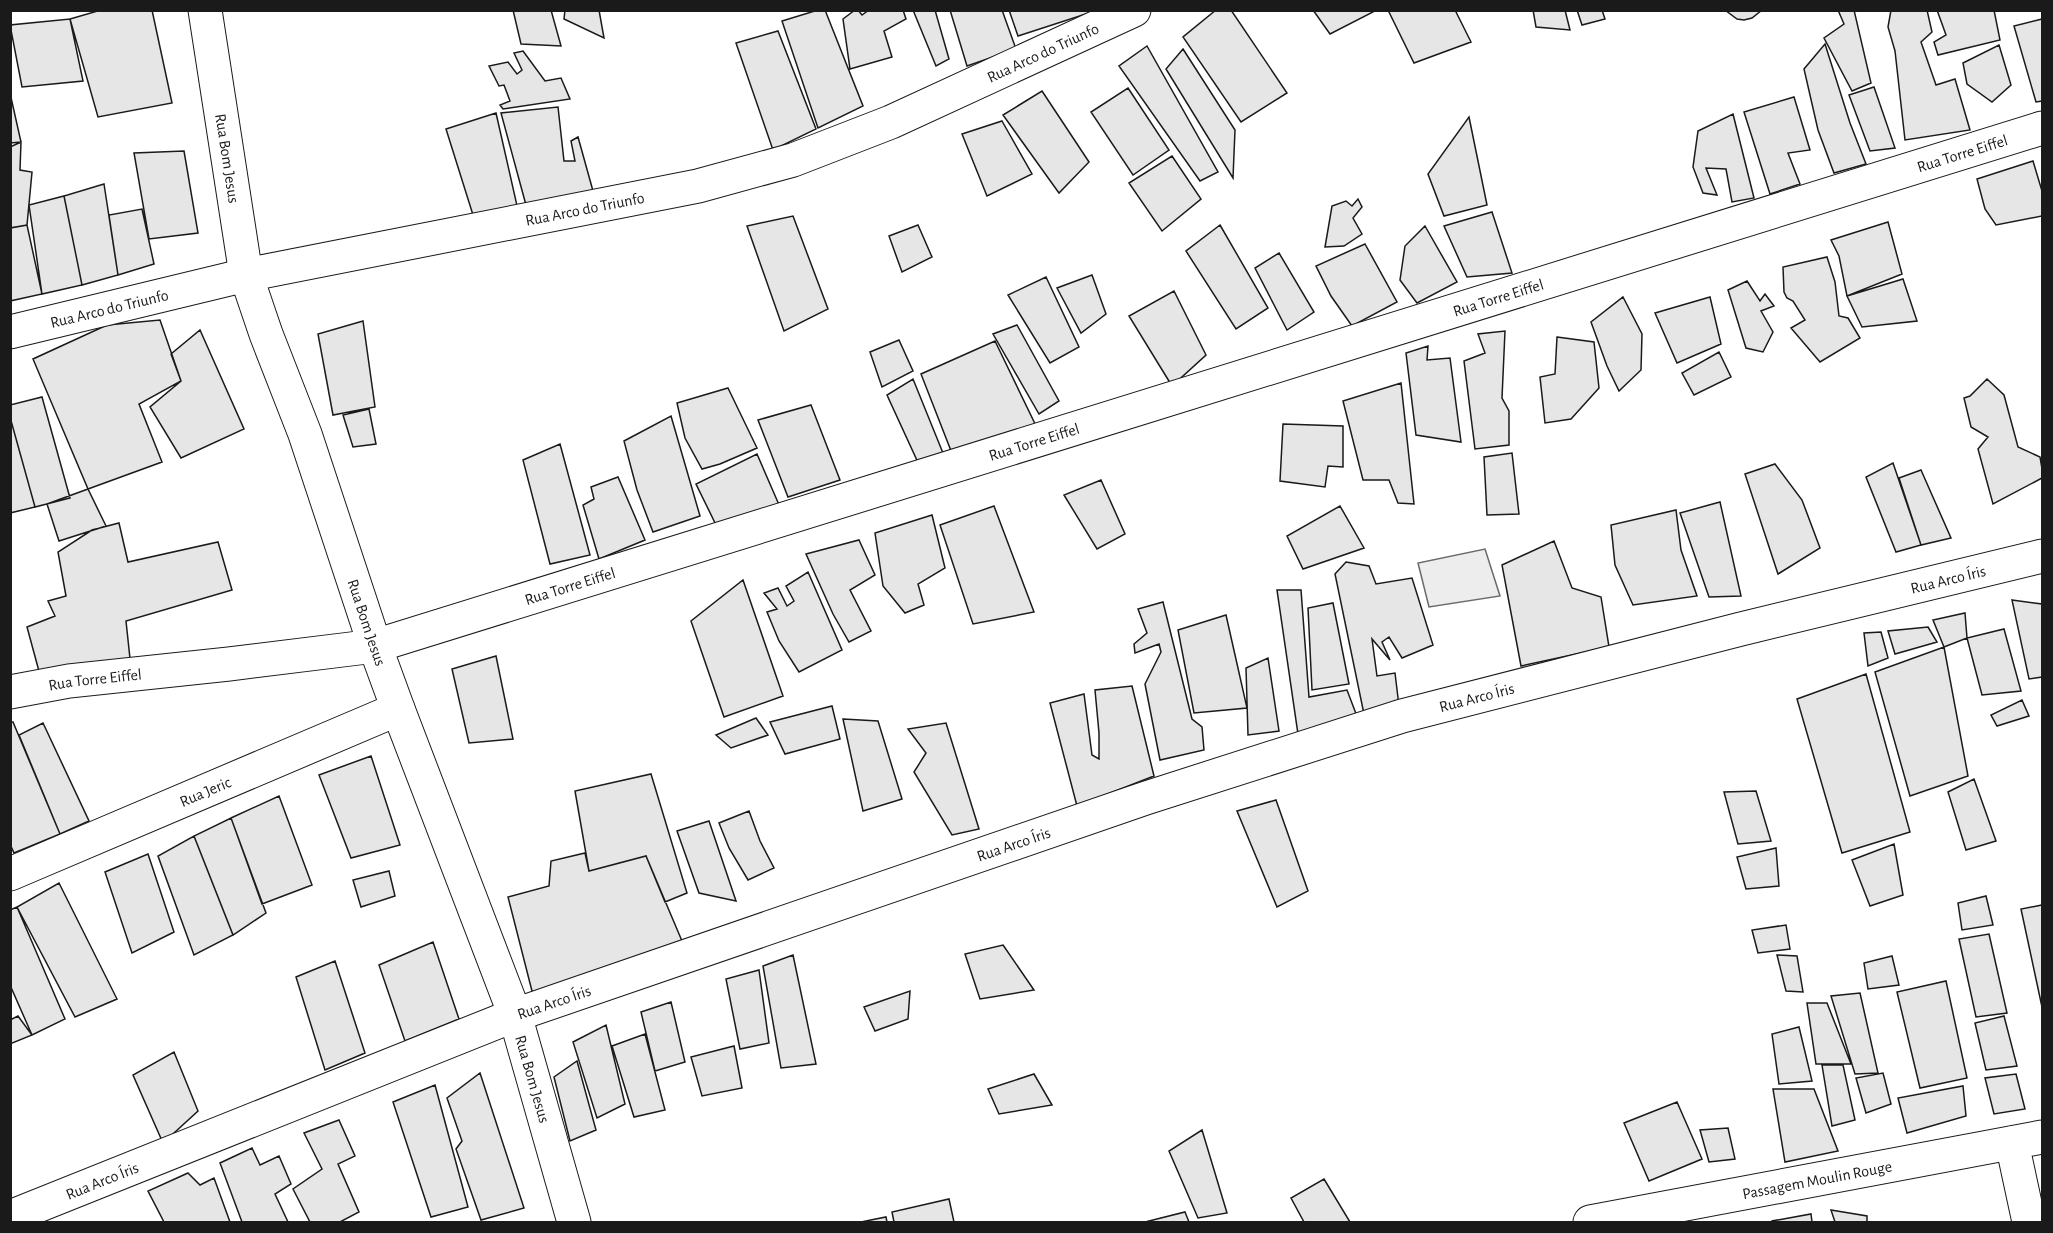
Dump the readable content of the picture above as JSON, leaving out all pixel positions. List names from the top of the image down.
{
  "streets": {
    "street": [
      "Rua Arco do Triunfo",
      "Rua Torre Eiffel",
      "Rua Bom Jesus",
      "Rua Arco Íris",
      "Rua Jeric",
      "Passagem Moulin Rouge"
    ]
  },
  "crossings": [
    ["Rua Arco do Triunfo", "Rua Bom Jesus"],
    ["Rua Torre Eiffel", "Rua Bom Jesus"],
    ["Rua Bom Jesus", "Rua Arco Íris"],
    ["Rua Bom Jesus", "Rua Jeric"]
  ]
}
